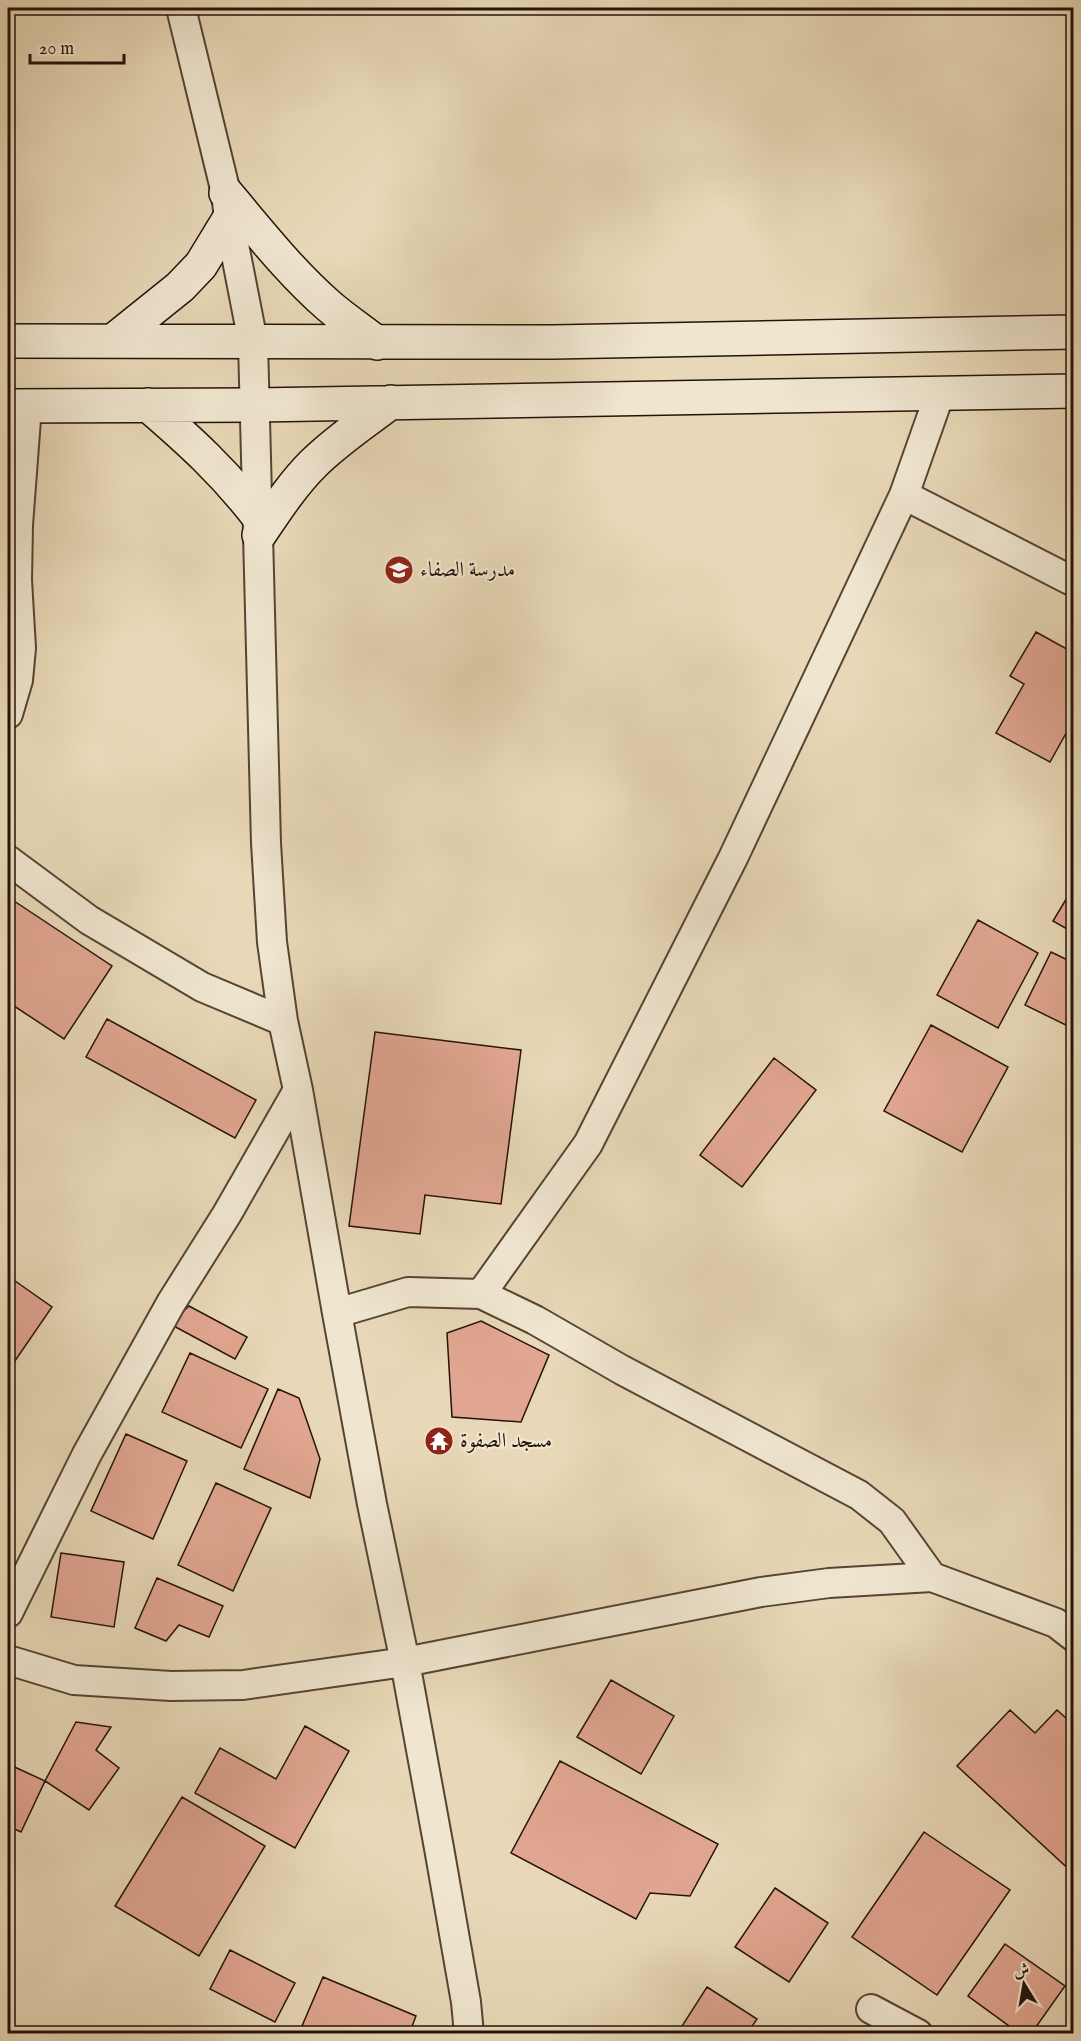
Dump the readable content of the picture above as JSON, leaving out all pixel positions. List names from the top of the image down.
{
  "places": {
    "school or university": ["مدرسة الصفاء"],
    "temple": ["مسجد الصفوة"]
  },
  "scale_bar": "20 m",
  "north": "top"
}
